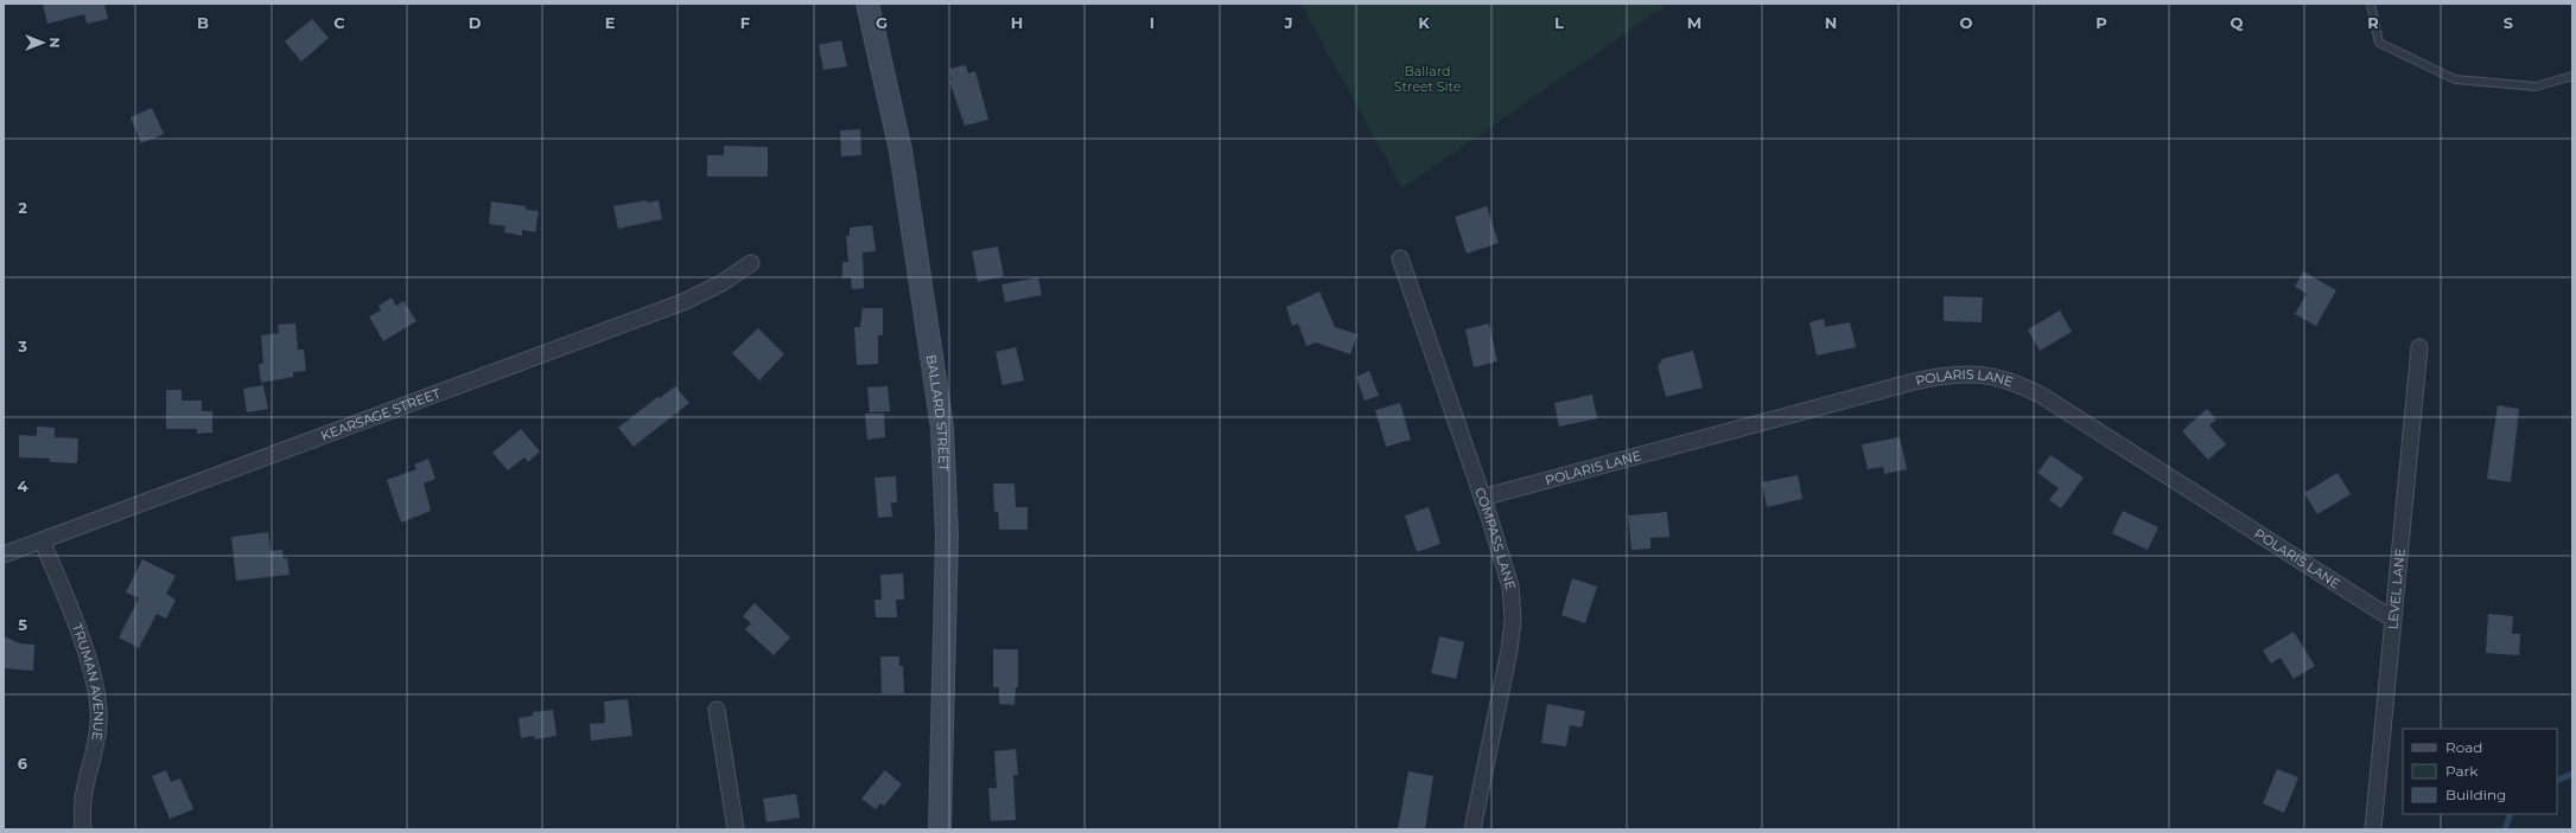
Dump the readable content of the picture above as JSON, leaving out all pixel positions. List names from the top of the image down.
{
  "streets": {
    "street": [
      "POLARIS LANE",
      "BALLARD STREET",
      "KEARSAGE STREET",
      "COMPASS LANE",
      "LEVEL LANE",
      "TRUMAN AVENUE"
    ]
  },
  "crossings": [
    ["POLARIS LANE", "COMPASS LANE"],
    ["POLARIS LANE", "LEVEL LANE"],
    ["KEARSAGE STREET", "TRUMAN AVENUE"]
  ],
  "parks": ["Ballard Street Site"],
  "legend": ["Road", "Park", "Building"],
  "north": "right",
  "grid": {
    "columns": [
      "B",
      "C",
      "D",
      "E",
      "F",
      "G",
      "H",
      "I",
      "J",
      "K",
      "L",
      "M",
      "N",
      "O",
      "P",
      "Q",
      "R",
      "S"
    ],
    "rows": [
      "2",
      "3",
      "4",
      "5",
      "6"
    ]
  }
}
